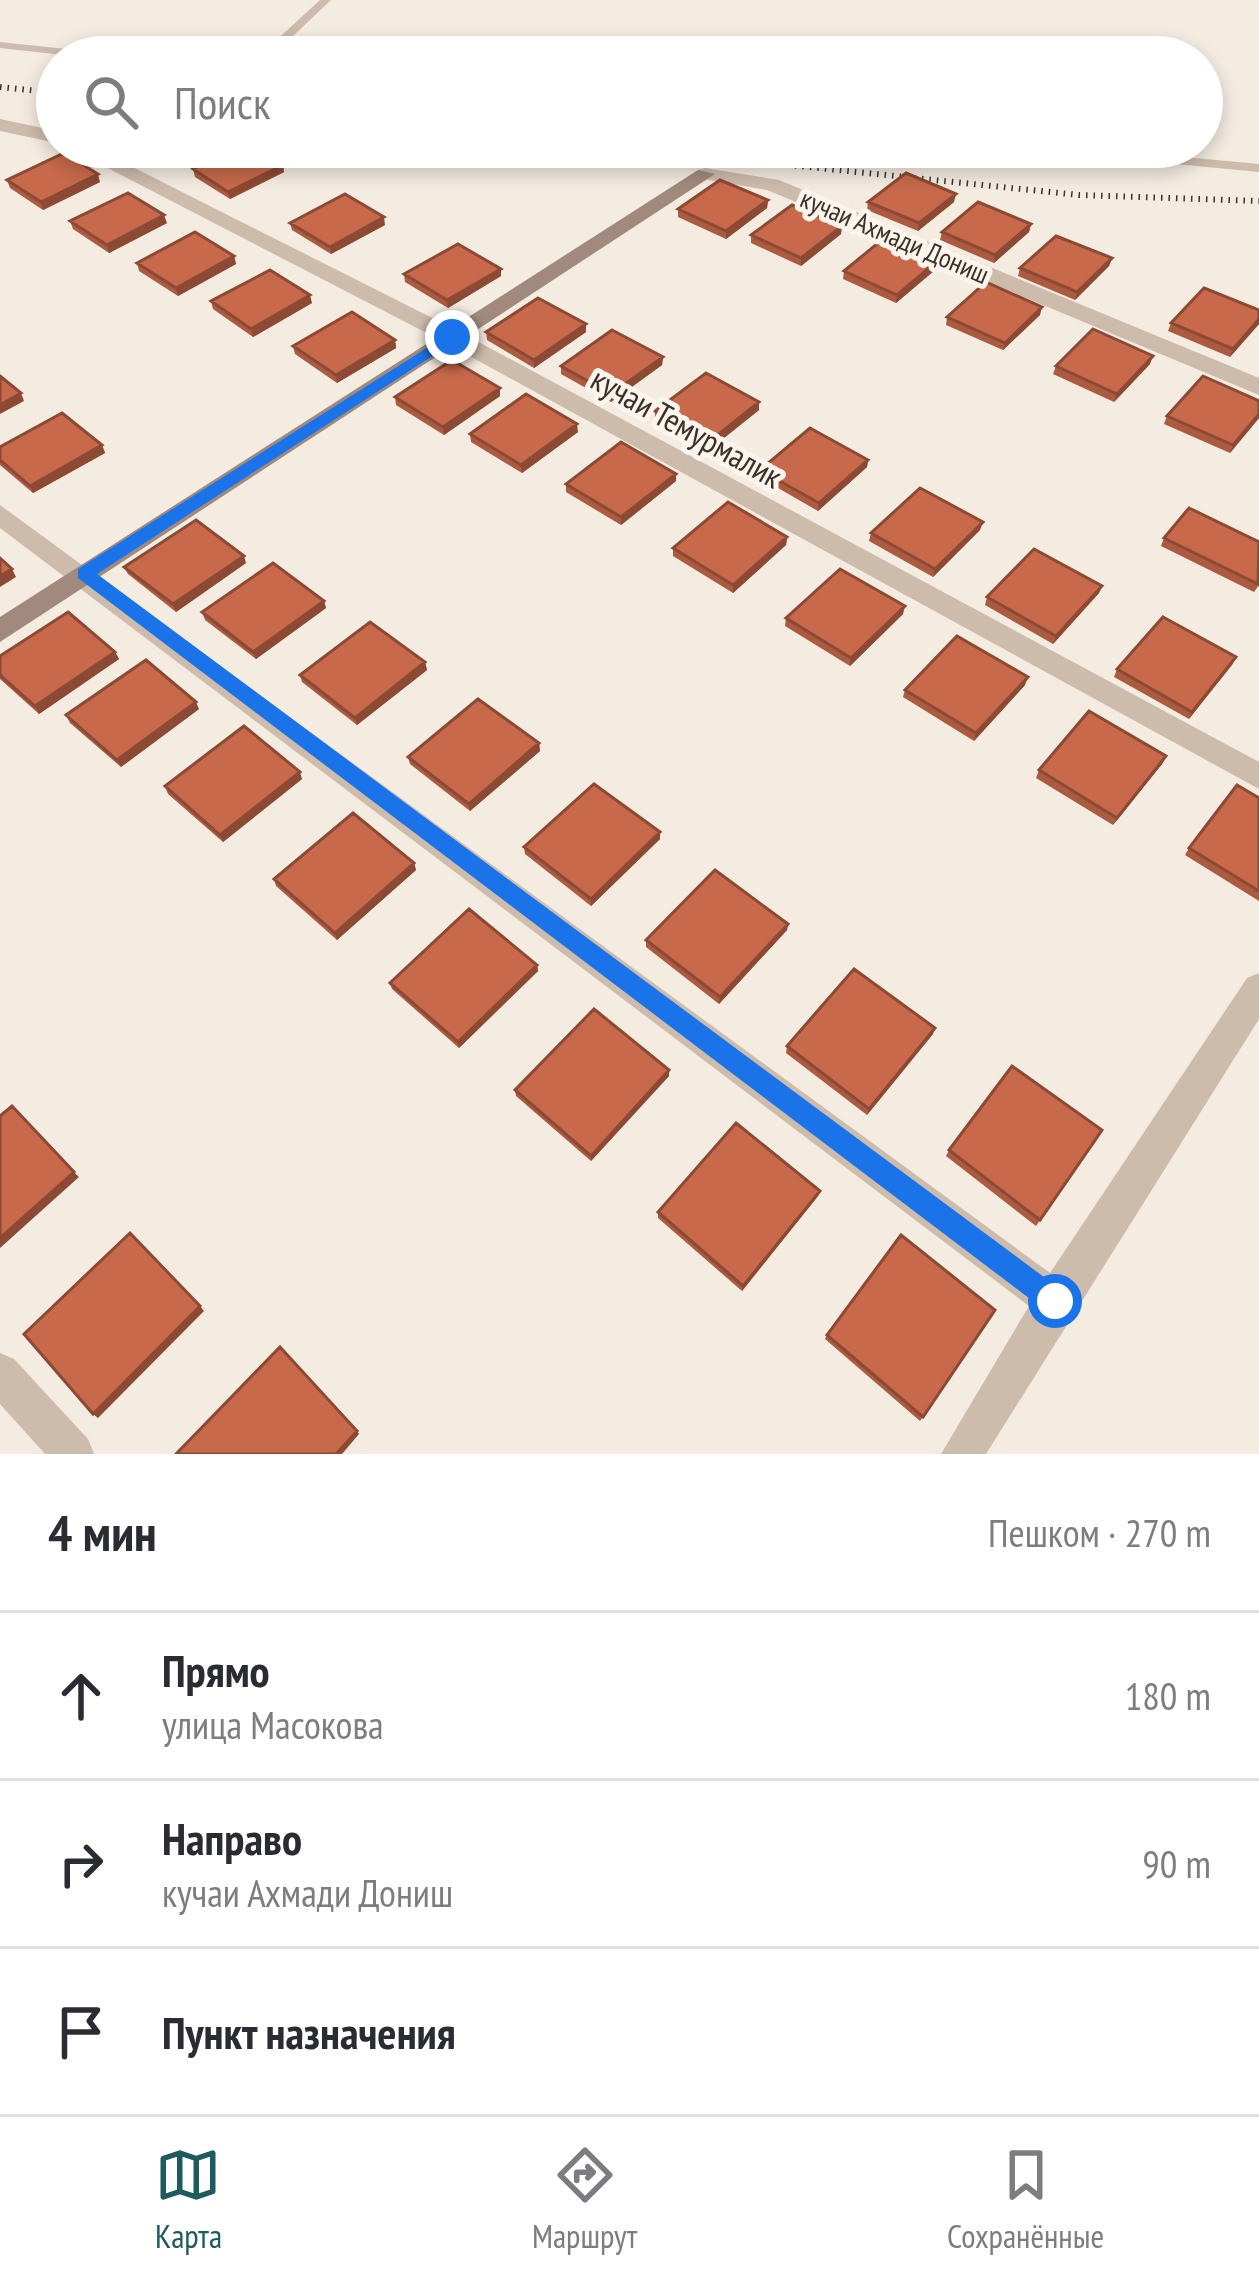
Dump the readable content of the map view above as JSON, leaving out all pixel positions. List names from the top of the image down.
{
  "streets": {
    "street": ["кучаи Ахмади Дониш", "кучаи Темурмалик"]
  },
  "crossings": [
    ["кучаи Ахмади Дониш", "кучаи Темурмалик"]
  ],
  "page": {
    "search": "Поиск",
    "heading": ["4 мин", "Пешком · 270 m"],
    "list": [
      ["Прямо", "улица Масокова", "180 m"],
      ["Направо", "кучаи Ахмади Дониш", "90 m"],
      "Пункт назначения"
    ],
    "nav": ["Карта", "Маршрут", "Сохранённые"]
  }
}
